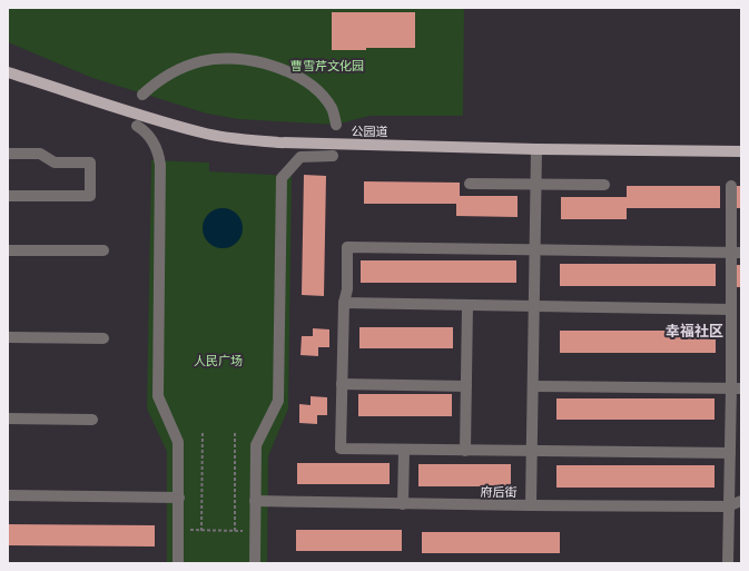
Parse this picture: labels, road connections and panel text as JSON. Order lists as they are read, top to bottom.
{
  "streets": {
    "main road": ["公园道"],
    "street": ["府后街"]
  },
  "districts": ["幸福社区"],
  "parks": ["曹雪芹文化园", "人民广场"]
}
